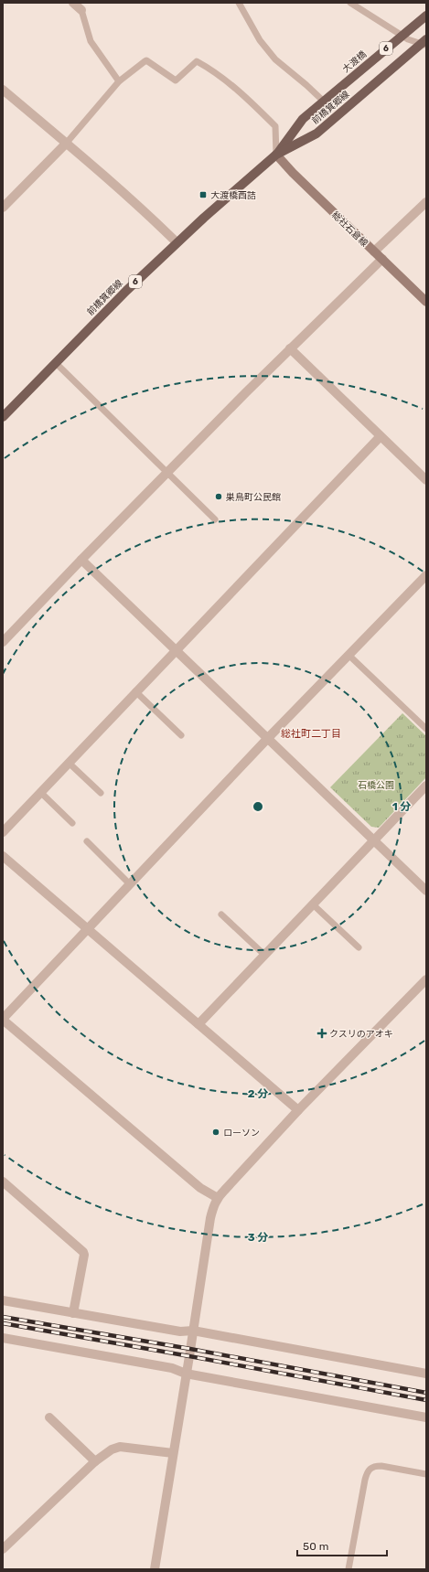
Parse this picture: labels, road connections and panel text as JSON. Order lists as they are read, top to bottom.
{
  "streets": {
    "main road": [
      "6",
      "大渡橋",
      "前橋箕郷線",
      "総社石倉線"
    ]
  },
  "crossings": [
    ["大渡橋", "前橋箕郷線"],
    ["前橋箕郷線", "総社石倉線"]
  ],
  "districts": ["総社町二丁目"],
  "parks": ["石橋公園"],
  "places": {
    "transit": ["大渡橋西詰"],
    "other": ["巣鳥町公民館", "ローソン"],
    "health": ["クスリのアオキ"]
  },
  "scale_bar": "50 m",
  "rings": ["1 分", "2 分", "3 分"]
}
